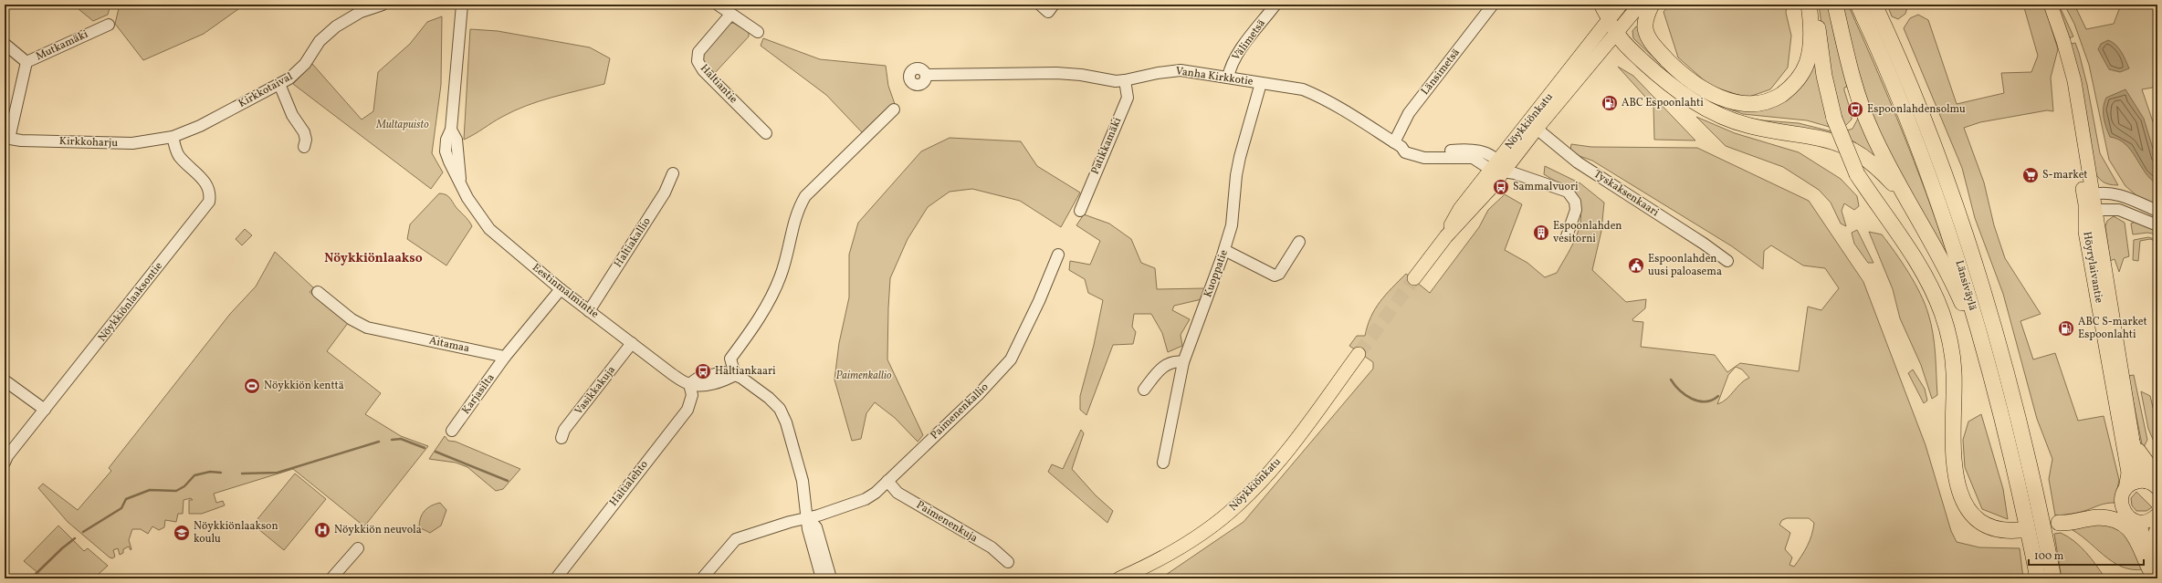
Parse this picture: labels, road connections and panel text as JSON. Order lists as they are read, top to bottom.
{
  "streets": {
    "highway": ["Länsiväylä"],
    "main road": ["Nöykkiönkatu", "Höyrylaivantie"],
    "street": [
      "Välimetsä",
      "Mutkamäki",
      "Länsimetsä",
      "Vanha Kirkkotie",
      "Haltiantie",
      "Kirkkotaival",
      "Kirkkoharju",
      "Patikkamäki",
      "Tyskaksenkaari",
      "Haltiakallio",
      "Kuoppatie",
      "Eestinmalmintie",
      "Nöykkiönlaaksontie",
      "Aitamaa",
      "Vasikkakuja",
      "Karjasilta",
      "Paimenenkallio",
      "Haltialehto",
      "Paimenenkuja"
    ]
  },
  "crossings": [
    ["Välimetsä", "Vanha Kirkkotie"],
    ["Mutkamäki", "Kirkkoharju"],
    ["Länsimetsä", "Vanha Kirkkotie"],
    ["Vanha Kirkkotie", "Nöykkiönkatu"],
    ["Vanha Kirkkotie", "Patikkamäki"],
    ["Vanha Kirkkotie", "Kuoppatie"],
    ["Kirkkotaival", "Kirkkoharju"],
    ["Kirkkotaival", "Nöykkiönlaaksontie"],
    ["Nöykkiönkatu", "Tyskaksenkaari"],
    ["Kirkkoharju", "Nöykkiönlaaksontie"],
    ["Haltiakallio", "Eestinmalmintie"],
    ["Eestinmalmintie", "Vasikkakuja"],
    ["Eestinmalmintie", "Haltialehto"],
    ["Aitamaa", "Karjasilta"],
    ["Paimenenkallio", "Paimenenkuja"]
  ],
  "districts": ["Nöykkiönlaakso"],
  "parks": ["Multapuisto", "Paimenkallio"],
  "places": {
    "fuel station": ["ABC Espoonlahti", "ABC S-market Espoonlahti"],
    "bus stop": ["Espoonlahdensolmu", "Sammalvuori", "Haltiankaari"],
    "supermarket": ["S-market"],
    "building": ["Espoonlahden vesitorni"],
    "public building": ["Espoonlahden uusi paloasema"],
    "sports": ["Nöykkiön kenttä"],
    "hospital": ["Nöykkiön neuvola"],
    "school or university": ["Nöykkiönlaakson koulu"]
  },
  "scale_bar": "100 m"
}
